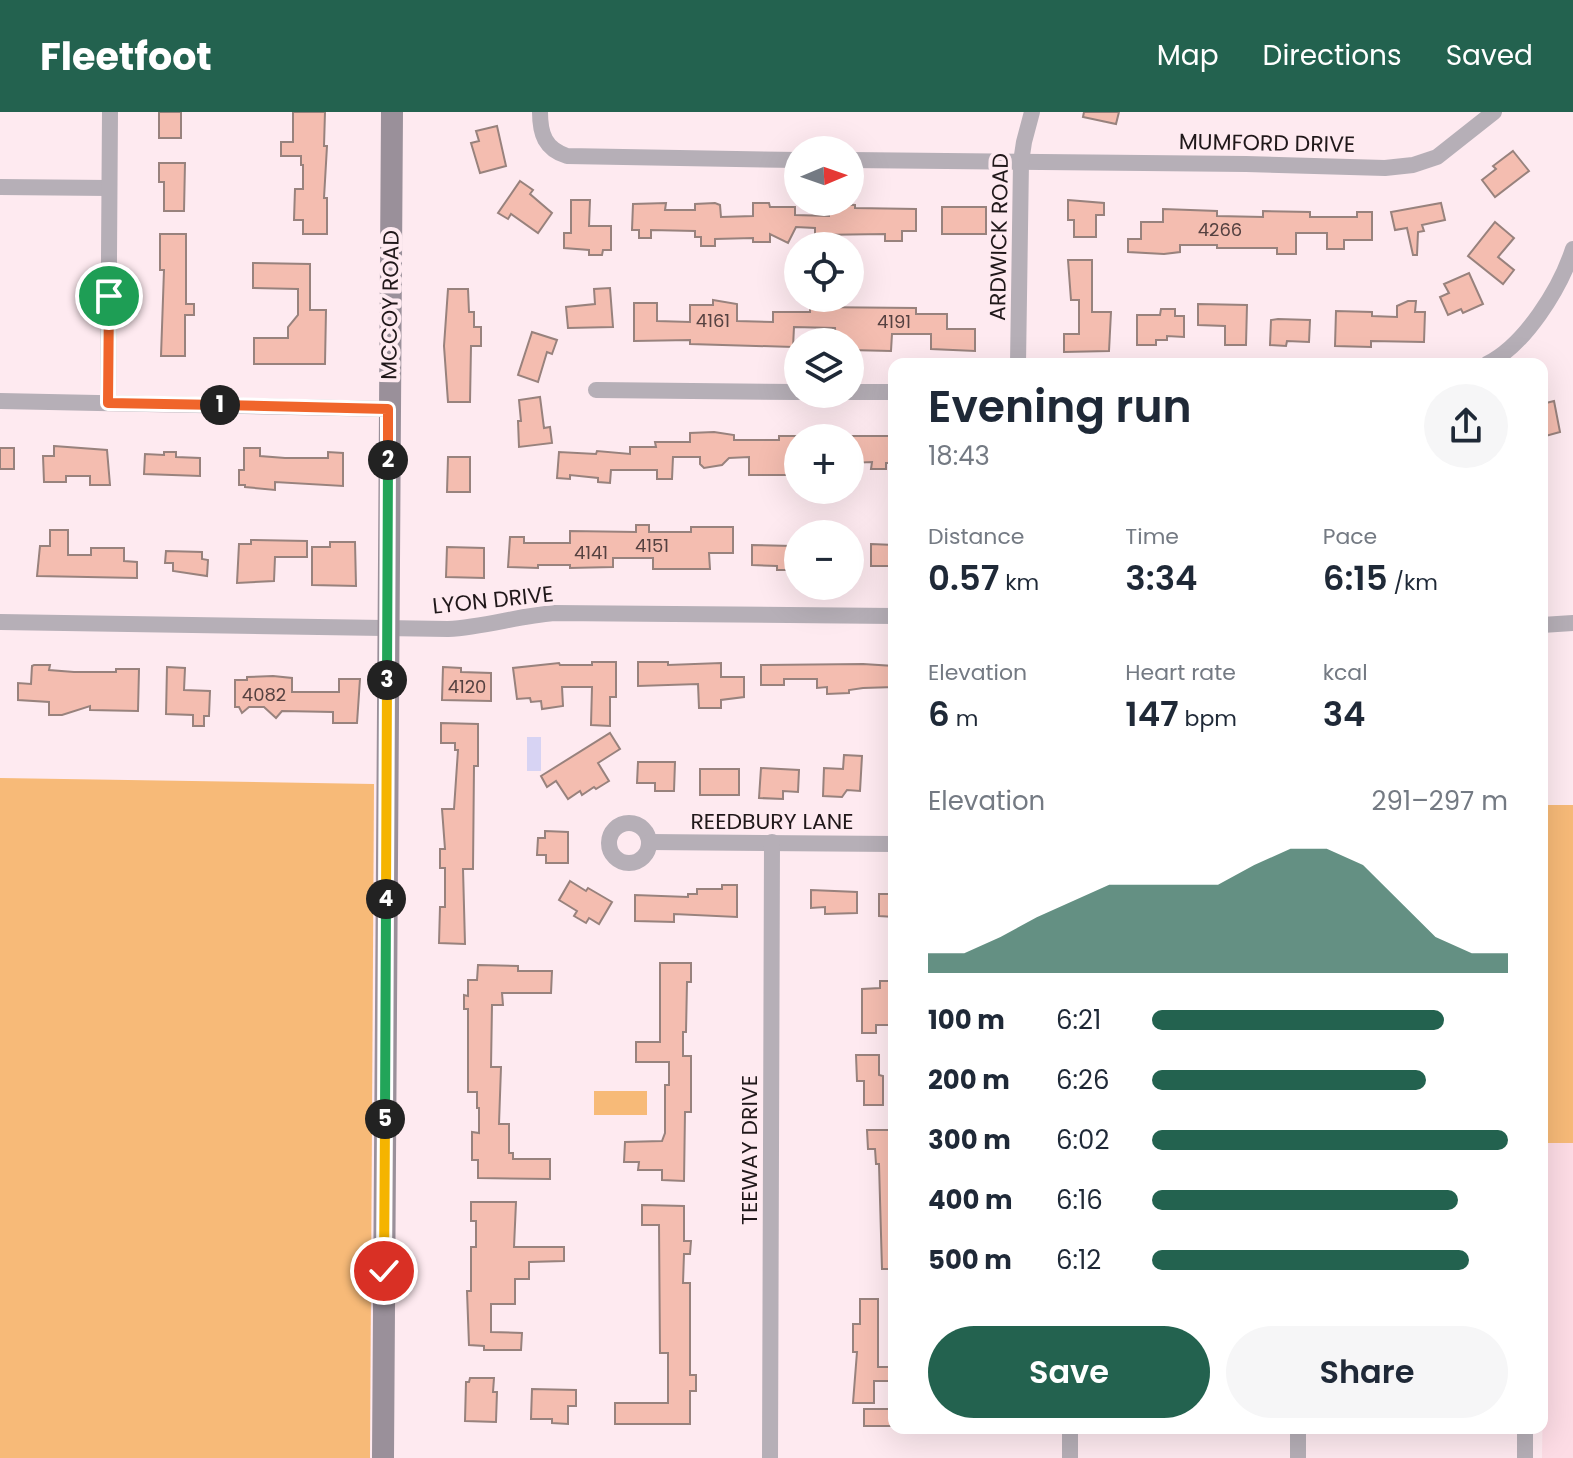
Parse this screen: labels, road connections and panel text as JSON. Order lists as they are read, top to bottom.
{
  "streets": {
    "main road": ["MCCOY ROAD"],
    "street": [
      "MUMFORD DRIVE",
      "ARDWICK ROAD",
      "LYON DRIVE",
      "REEDBURY LANE",
      "TEEWAY DRIVE"
    ]
  },
  "crossings": [
    ["MUMFORD DRIVE", "ARDWICK ROAD"],
    ["MCCOY ROAD", "LYON DRIVE"],
    ["REEDBURY LANE", "TEEWAY DRIVE"]
  ],
  "house_numbers": [
    "4266",
    "4161",
    "4191",
    "4151",
    "4141",
    "4120",
    "4082"
  ],
  "north": "right",
  "page": {
    "header": "Fleetfoot",
    "nav": ["Map", "Directions", "Saved"],
    "map_buttons": ["+", "−"],
    "heading": ["Evening run", "18:43"],
    "pins": [
      "1",
      "2",
      "3",
      "4",
      "5"
    ],
    "stats": [
      ["Distance", "0.57 km"],
      ["Time", "3:34"],
      ["Pace", "6:15 /km"],
      ["Elevation", "6 m"],
      ["Heart rate", "147 bpm"],
      ["kcal", "34"]
    ],
    "chart": ["Elevation", "291–297 m"],
    "list": [
      {
        "name": "100 m",
        "note": "6:21"
      },
      {
        "name": "200 m",
        "note": "6:26"
      },
      {
        "name": "300 m",
        "note": "6:02"
      },
      {
        "name": "400 m",
        "note": "6:16"
      },
      {
        "name": "500 m",
        "note": "6:12"
      }
    ],
    "buttons": ["Save", "Share"]
  }
}
